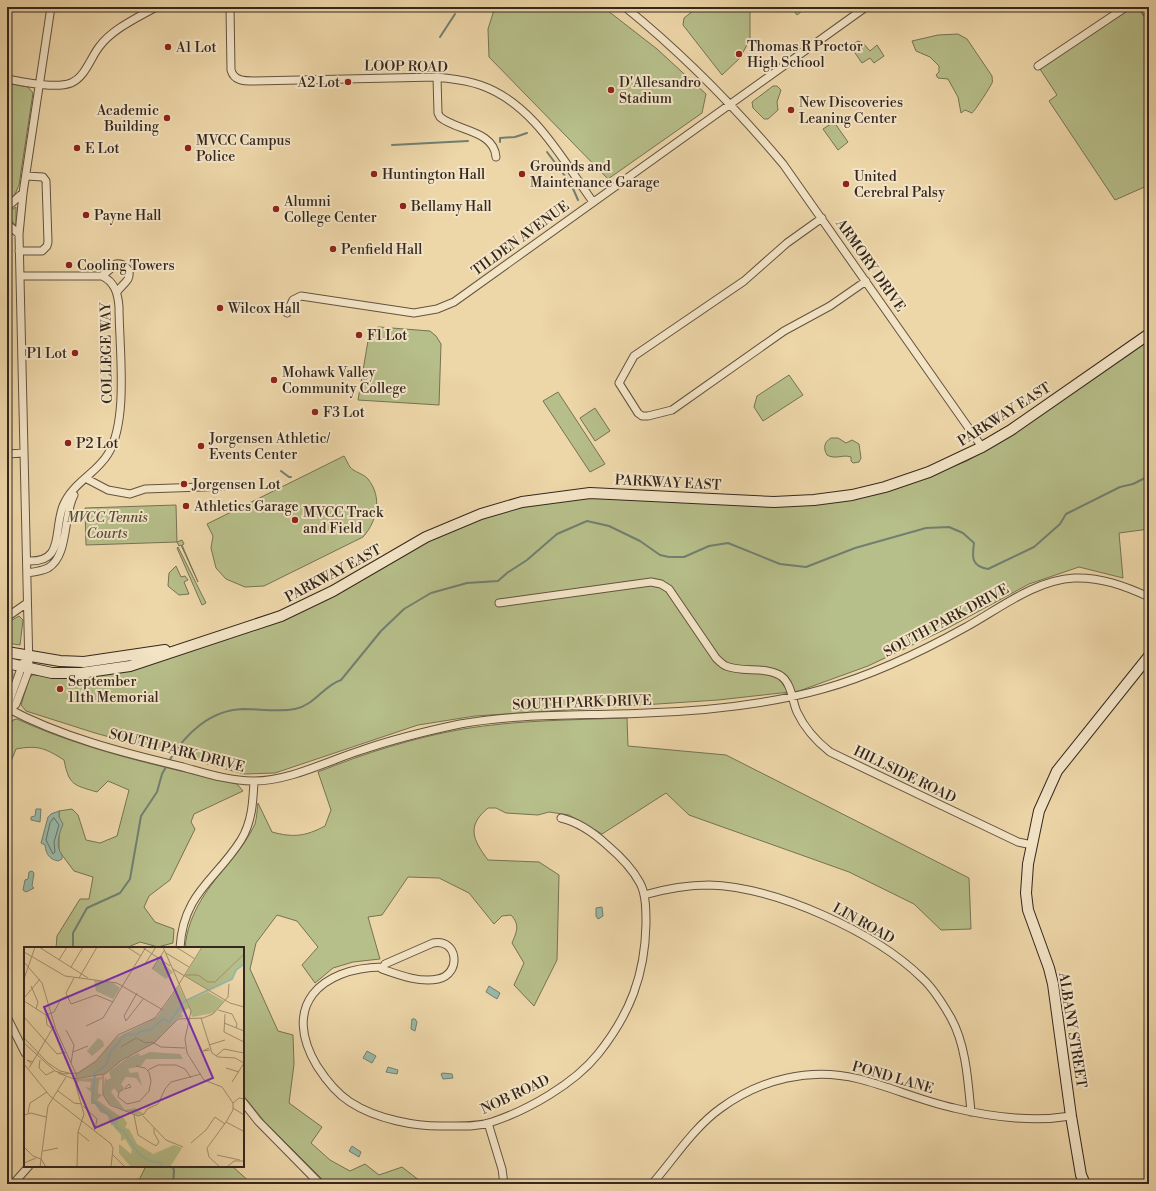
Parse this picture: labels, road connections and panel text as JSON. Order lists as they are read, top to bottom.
{
  "streets": {
    "street": [
      "LOOP ROAD",
      "TILDEN AVENUE",
      "ARMORY DRIVE",
      "COLLEGE WAY",
      "PARKWAY EAST",
      "SOUTH PARK DRIVE",
      "HILLSIDE ROAD",
      "LIN ROAD",
      "ALBANY STREET",
      "POND LANE",
      "NOB ROAD"
    ]
  },
  "crossings": [
    ["LOOP ROAD", "TILDEN AVENUE"],
    ["TILDEN AVENUE", "ARMORY DRIVE"],
    ["ARMORY DRIVE", "PARKWAY EAST"],
    ["SOUTH PARK DRIVE", "HILLSIDE ROAD"],
    ["HILLSIDE ROAD", "ALBANY STREET"],
    ["LIN ROAD", "POND LANE"],
    ["LIN ROAD", "NOB ROAD"],
    ["ALBANY STREET", "POND LANE"]
  ],
  "parks": ["MVCC Tennis Courts"],
  "places": [
    "A1 Lot",
    "Thomas R Proctor High School",
    "A2 Lot",
    "D'Allesandro Stadium",
    "New Discoveries Leaning Center",
    "Academic Building",
    "E Lot",
    "MVCC Campus Police",
    "Huntington Hall",
    "Grounds and Maintenance Garage",
    "United Cerebral Palsy",
    "Bellamy Hall",
    "Alumni College Center",
    "Payne Hall",
    "Penfield Hall",
    "Cooling Towers",
    "Wilcox Hall",
    "F1 Lot",
    "P1 Lot",
    "Mohawk Valley Community College",
    "F3 Lot",
    "P2 Lot",
    "Jorgensen Athletic/ Events Center",
    "Jorgensen Lot",
    "Athletics Garage",
    "MVCC Track and Field",
    "September 11th Memorial"
  ]
}
